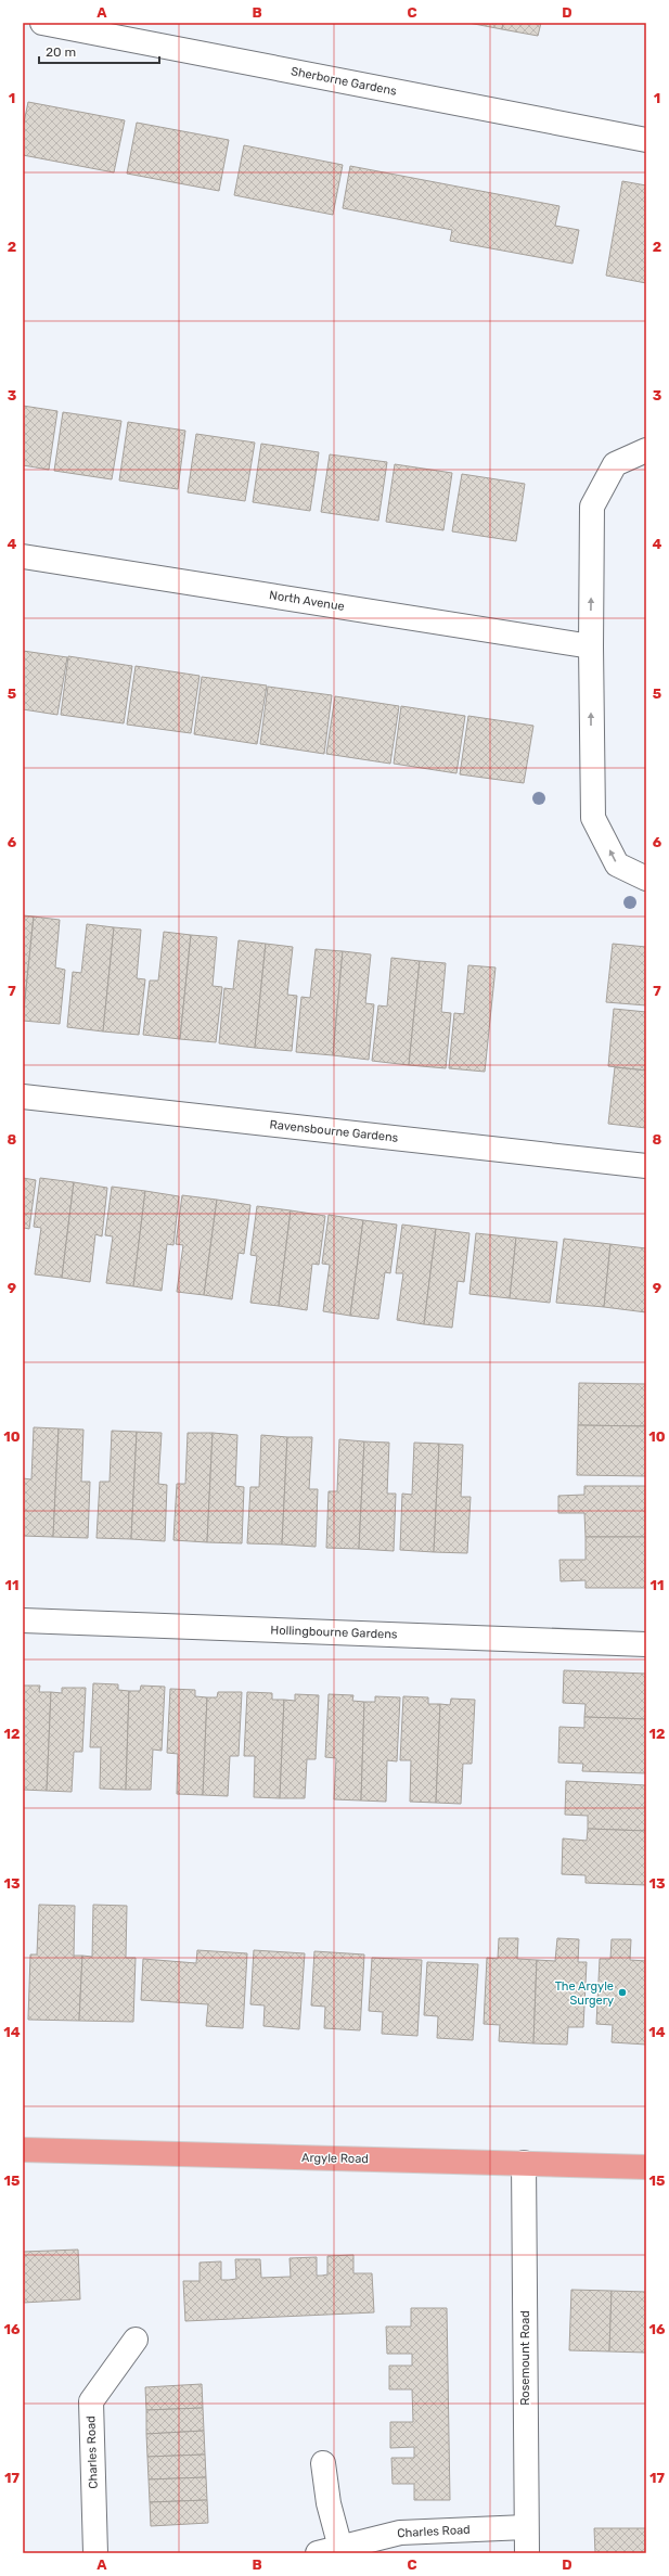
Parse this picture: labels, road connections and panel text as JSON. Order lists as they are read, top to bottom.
{
  "streets": {
    "main road": ["Argyle Road"],
    "street": [
      "Sherborne Gardens",
      "North Avenue",
      "Ravensbourne Gardens",
      "Hollingbourne Gardens",
      "Rosemount Road",
      "Charles Road"
    ]
  },
  "crossings": [
    ["Argyle Road", "Rosemount Road"],
    ["Rosemount Road", "Charles Road"]
  ],
  "places": ["The Argyle Surgery"],
  "scale_bar": "20 m",
  "grid": {
    "columns": [
      "A",
      "B",
      "C",
      "D"
    ],
    "rows": [
      "1",
      "2",
      "3",
      "4",
      "5",
      "6",
      "7",
      "8",
      "9",
      "10",
      "11",
      "12",
      "13",
      "14",
      "15",
      "16",
      "17"
    ]
  }
}
